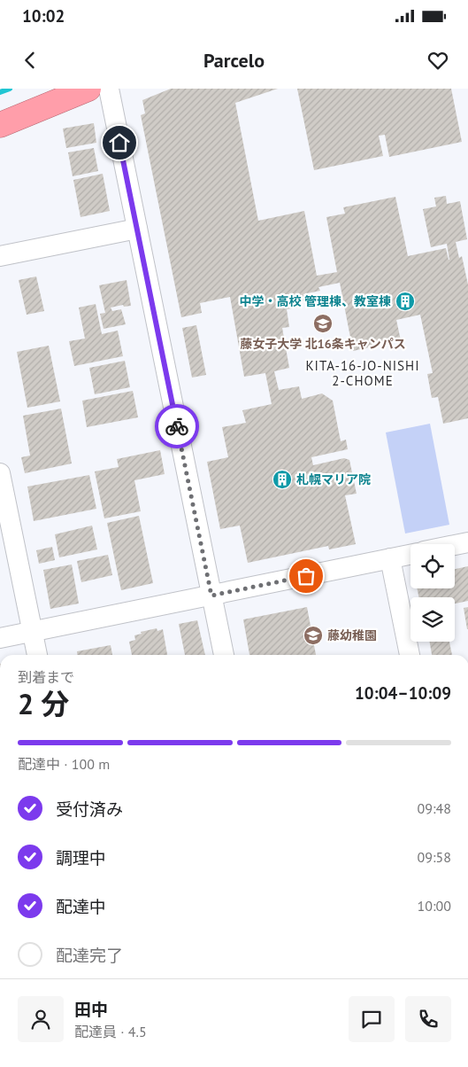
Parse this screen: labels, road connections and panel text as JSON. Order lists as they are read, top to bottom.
{
  "districts": ["KITA-16-JO-NISHI 2-CHOME"],
  "places": {
    "building": ["中学・高校 管理棟、教室棟", "札幌マリア院"],
    "school or university": ["藤女子大学 北16条キャンパス", "藤幼稚園"]
  },
  "page": {
    "status": "10:02",
    "header": "Parcelo",
    "heading": ["2 分", "到着まで", "10:04–10:09"],
    "panel": ["田中", "配達員 · 4.5"],
    "bar": "配達中 · 100 m",
    "list": [
      ["受付済み", "09:48"],
      ["調理中", "09:58"],
      ["配達中", "10:00"],
      "配達完了"
    ]
  }
}
